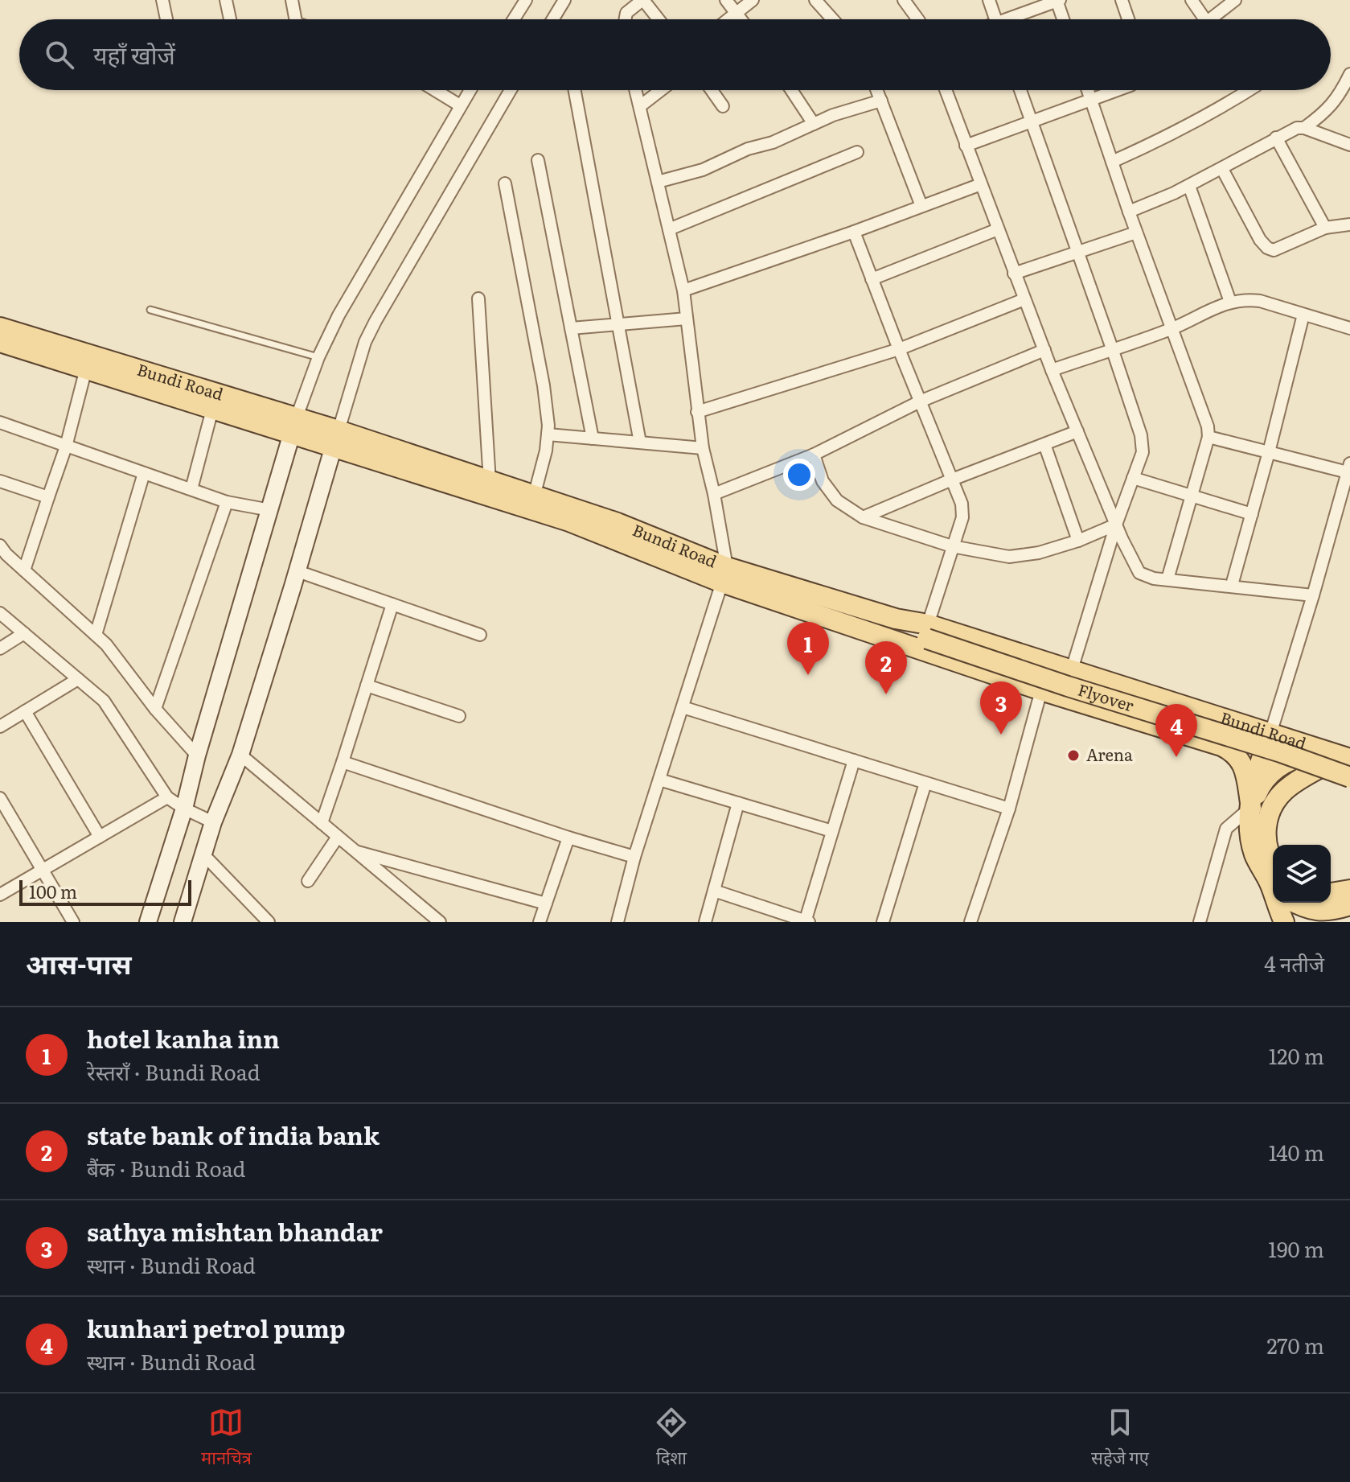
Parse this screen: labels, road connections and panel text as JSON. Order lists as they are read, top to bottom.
{
  "streets": {
    "main road": ["Bundi Road", "Flyover"]
  },
  "crossings": [
    ["Bundi Road", "Flyover"]
  ],
  "places": ["Arena"],
  "scale_bar": "100 m",
  "page": {
    "search": "यहाँ खोजें",
    "pins": [
      "1",
      "2",
      "3",
      "4"
    ],
    "scale": "100 m",
    "heading": ["आस-पास", "4 नतीजे"],
    "list": [
      {
        "mark": "1",
        "name": "hotel kanha inn",
        "note": "रेस्तराँ · Bundi Road",
        "value": "120 m"
      },
      {
        "mark": "2",
        "name": "state bank of india bank",
        "note": "बैंक · Bundi Road",
        "value": "140 m"
      },
      {
        "mark": "3",
        "name": "sathya mishtan bhandar",
        "note": "स्थान · Bundi Road",
        "value": "190 m"
      },
      {
        "mark": "4",
        "name": "kunhari petrol pump",
        "note": "स्थान · Bundi Road",
        "value": "270 m"
      }
    ],
    "nav": ["मानचित्र", "दिशा", "सहेजे गए"]
  }
}
